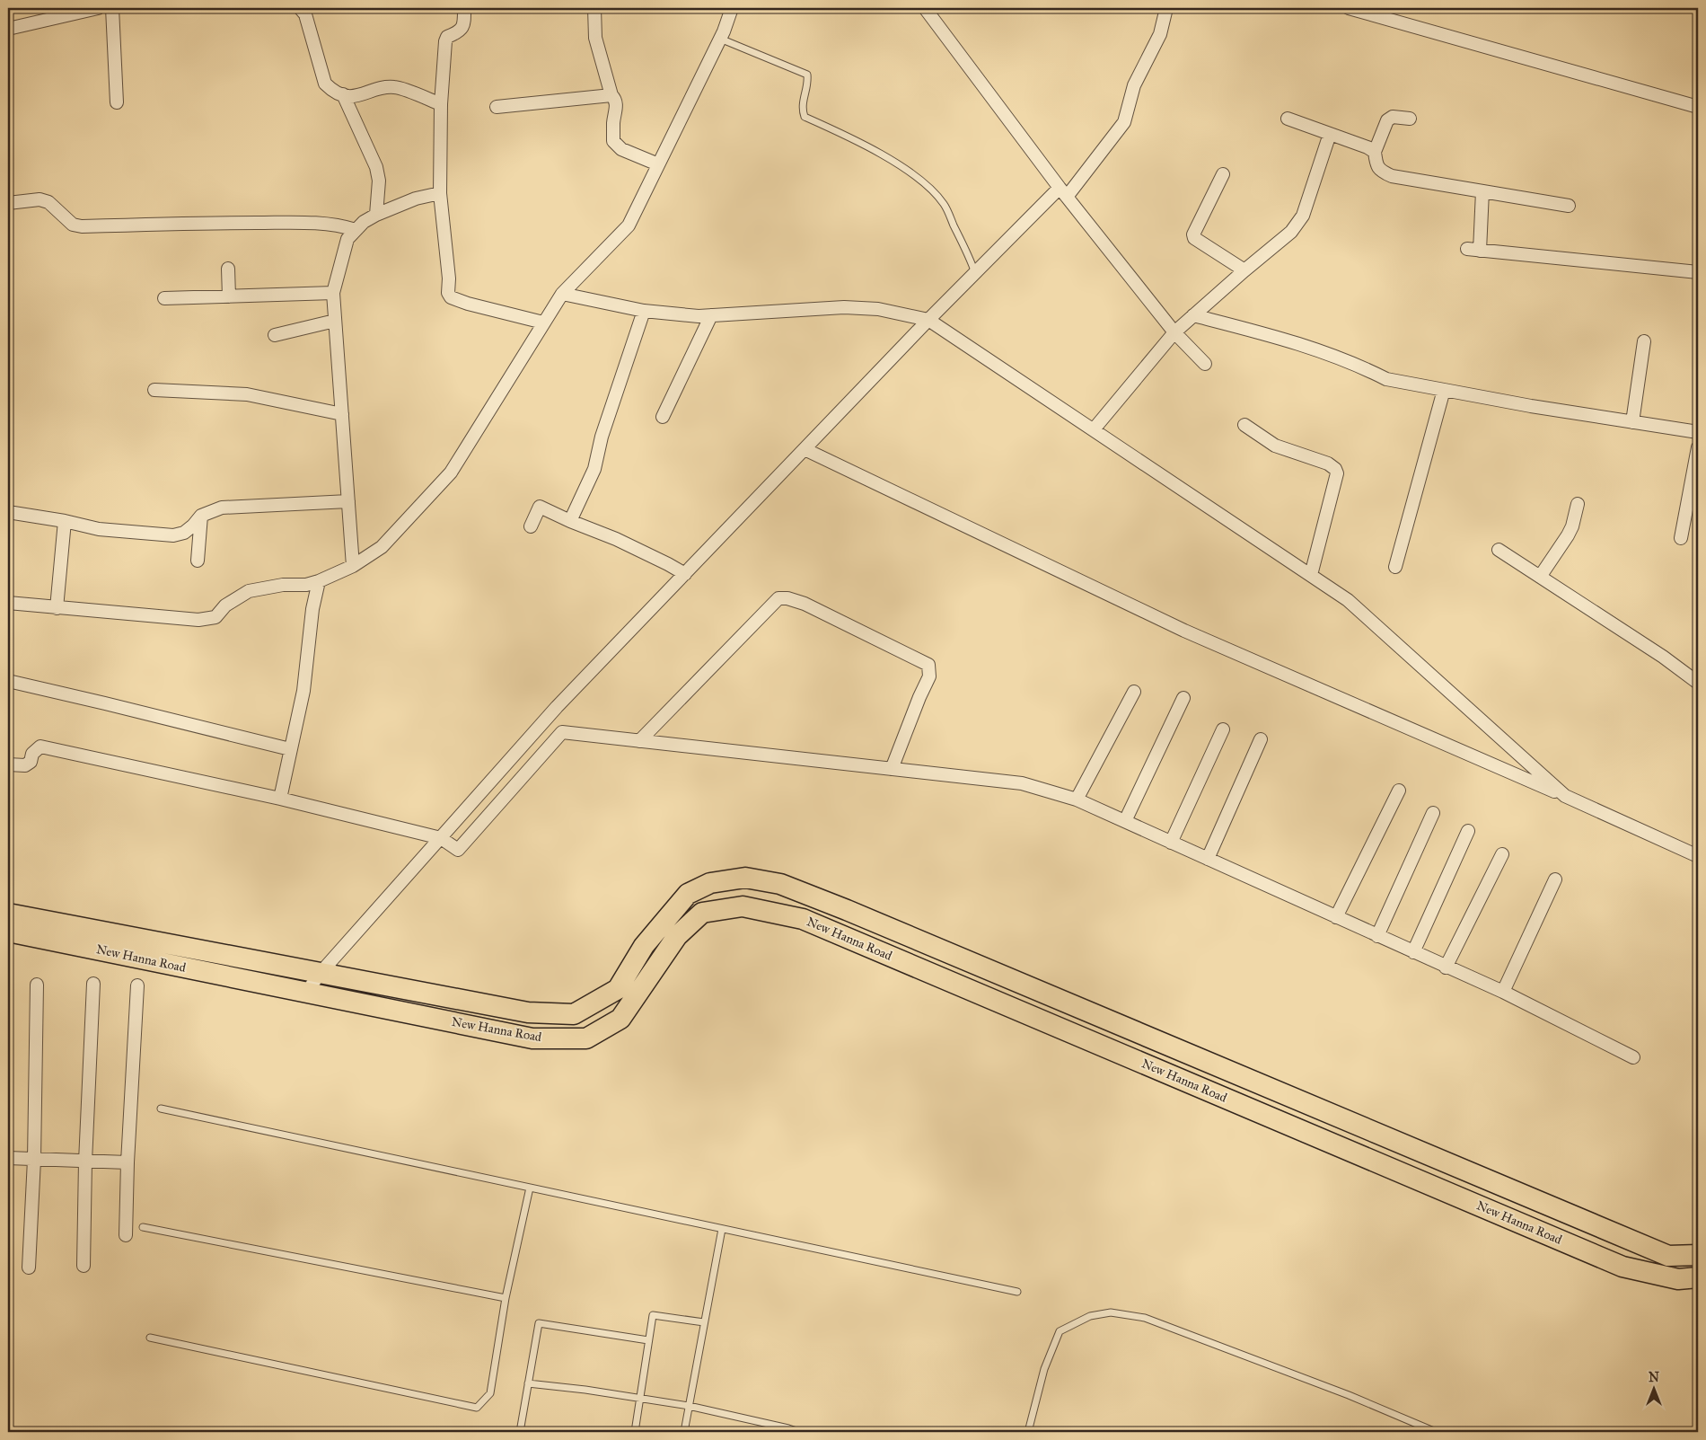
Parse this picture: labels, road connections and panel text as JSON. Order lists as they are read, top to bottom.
{
  "streets": {
    "main road": ["New Hanna Road"]
  },
  "north": "top"
}
